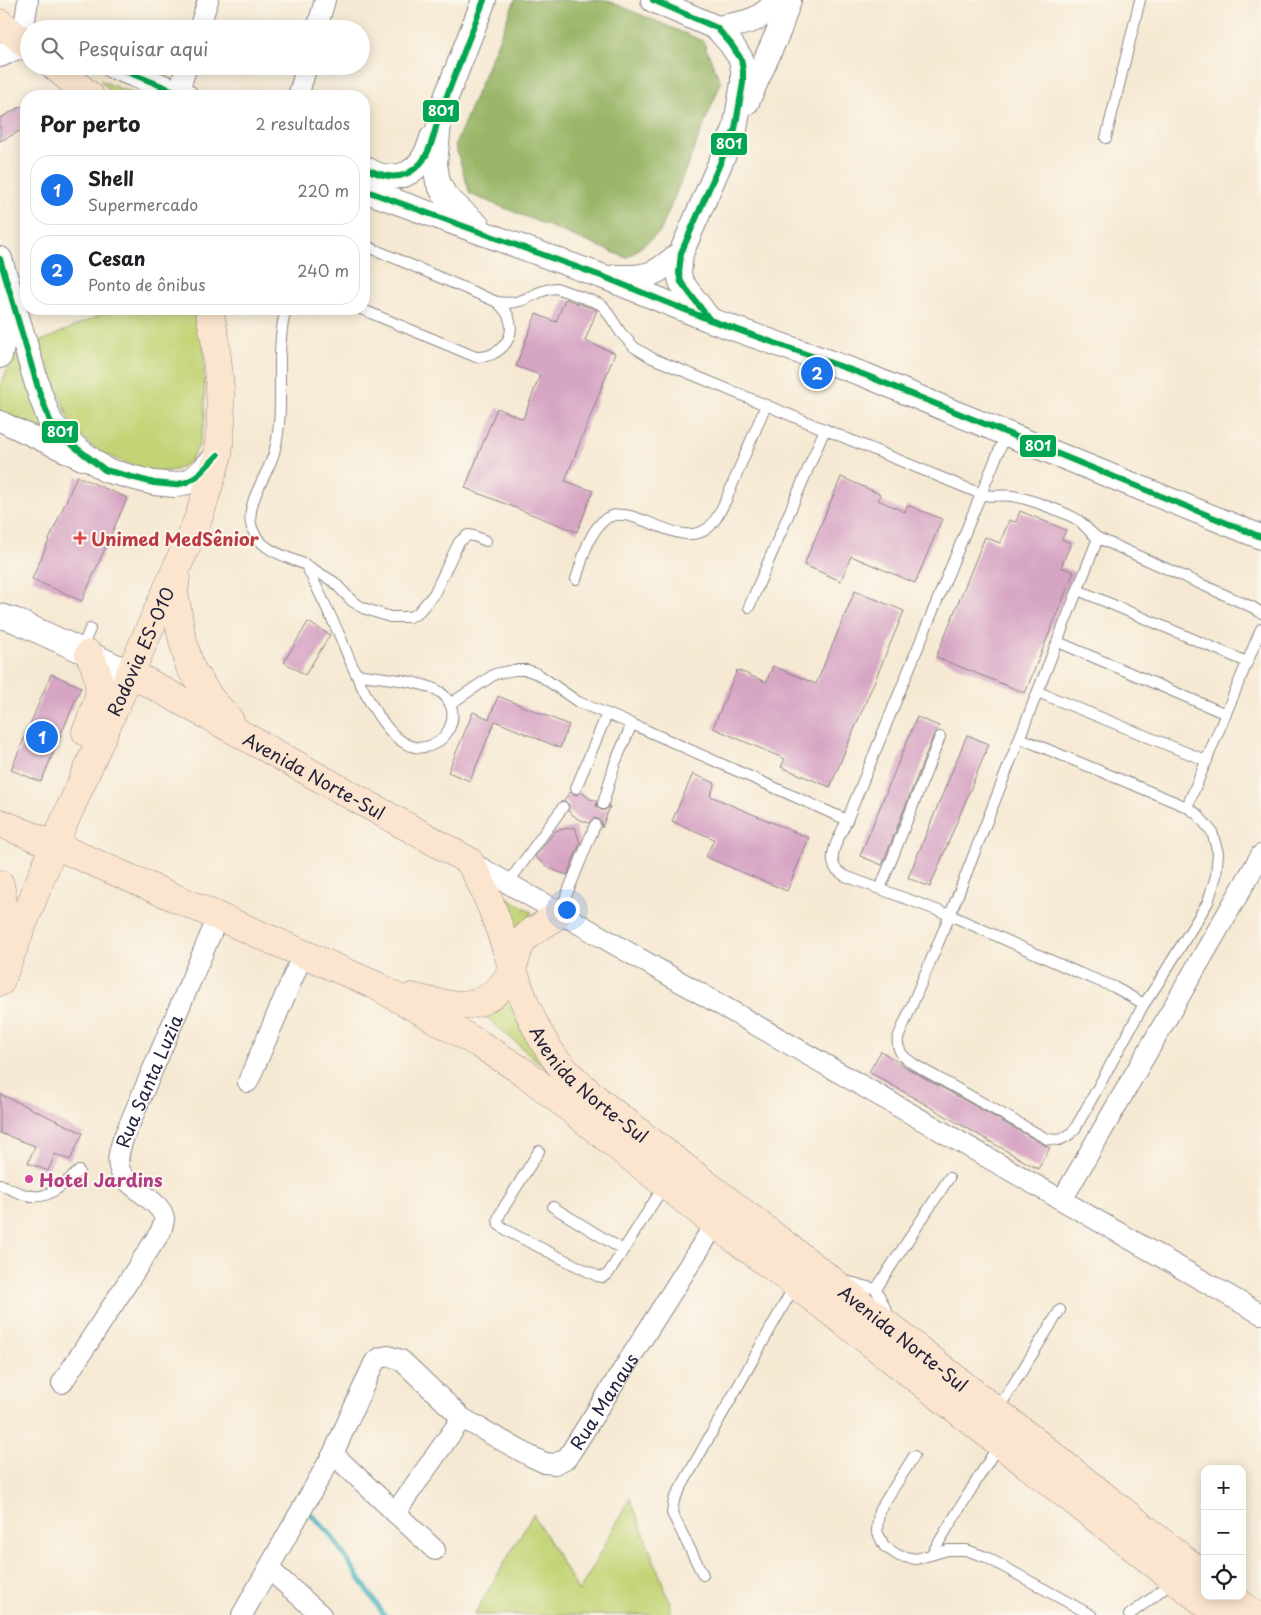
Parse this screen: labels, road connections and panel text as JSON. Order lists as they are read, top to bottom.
{
  "streets": {
    "main road": ["Rodovia ES-010", "Avenida Norte-Sul"],
    "street": ["Rua Santa Luzia", "Rua Manaus"]
  },
  "crossings": [
    ["Rodovia ES-010", "Avenida Norte-Sul"],
    ["Avenida Norte-Sul", "Rua Santa Luzia"],
    ["Avenida Norte-Sul", "Rua Manaus"]
  ],
  "places": {
    "health": ["Unimed MedSênior"],
    "other": ["Hotel Jardins"]
  },
  "lines": ["transit line 801"],
  "page": {
    "search": "Pesquisar aqui",
    "heading": ["Por perto", "2 resultados"],
    "list": [
      {
        "mark": "1",
        "name": "Shell",
        "note": "Supermercado",
        "value": "220 m"
      },
      {
        "mark": "2",
        "name": "Cesan",
        "note": "Ponto de ônibus",
        "value": "240 m"
      }
    ],
    "pins": ["2", "1"],
    "map_buttons": ["+", "−"]
  }
}
